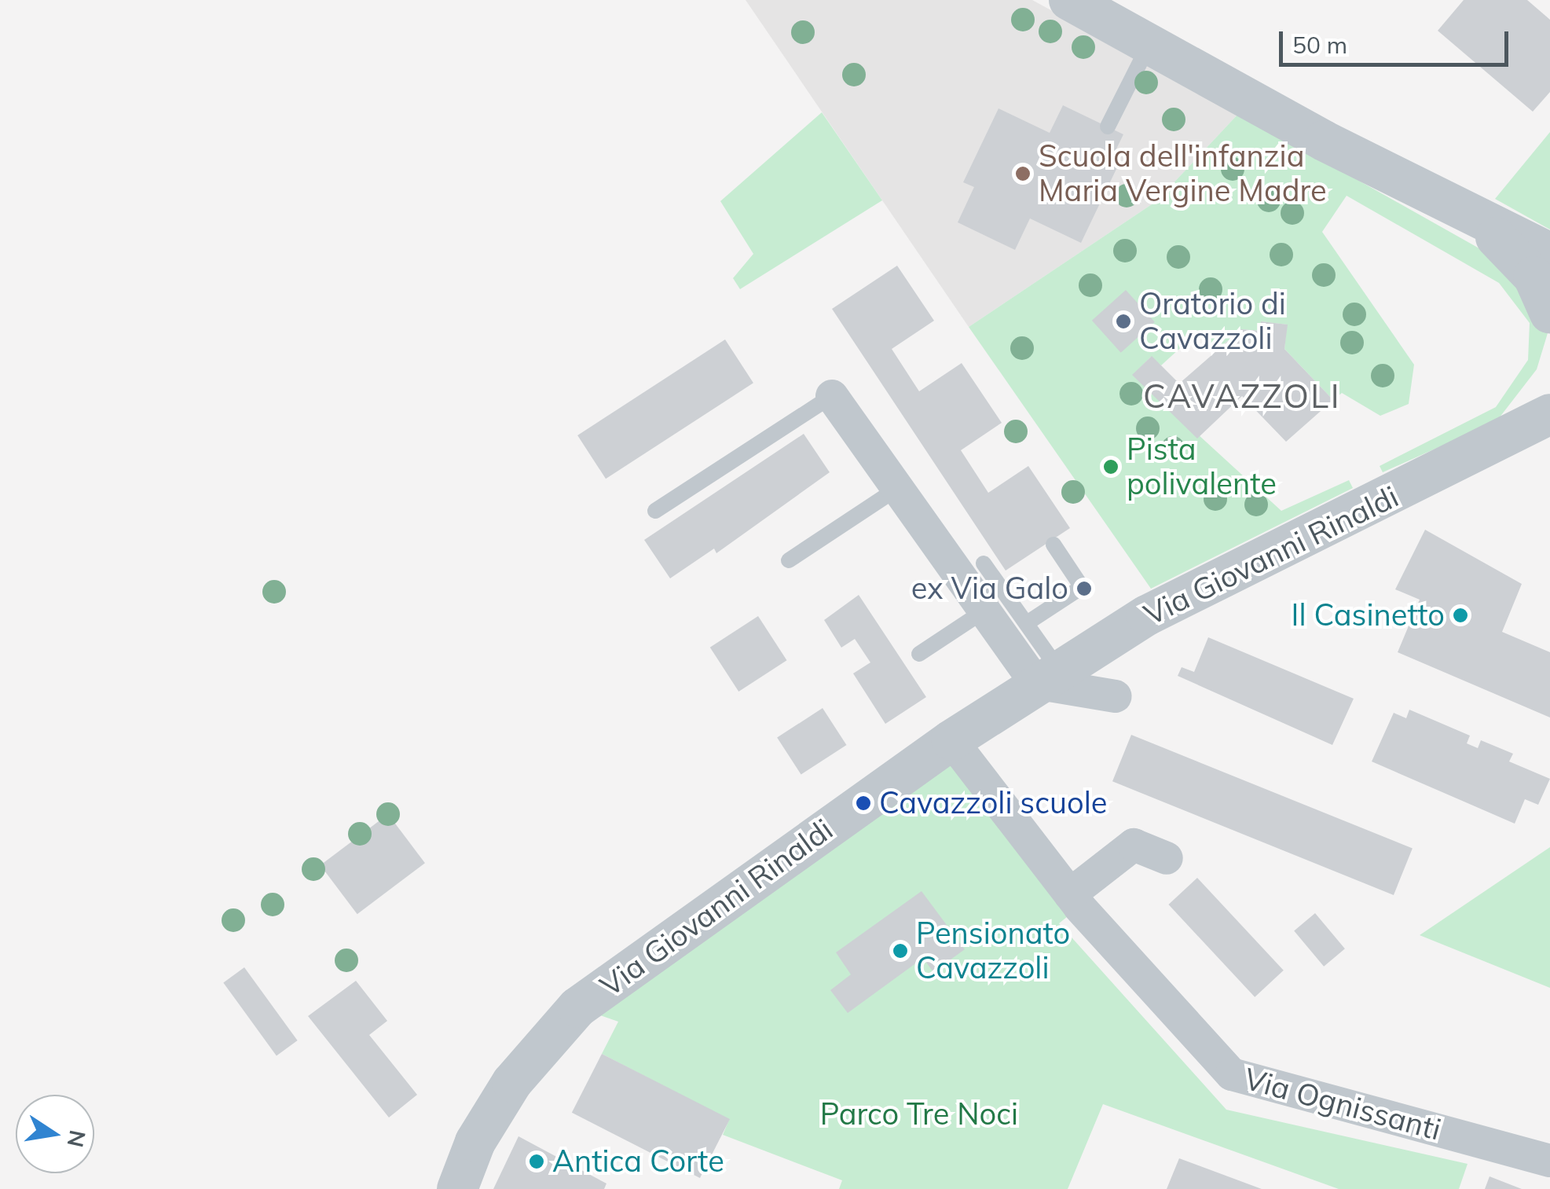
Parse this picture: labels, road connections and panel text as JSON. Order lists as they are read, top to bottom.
{
  "streets": {
    "street": ["Via Giovanni Rinaldi", "Via Ognissanti"]
  },
  "crossings": [
    ["Via Giovanni Rinaldi", "Via Ognissanti"]
  ],
  "districts": ["CAVAZZOLI"],
  "parks": ["Parco Tre Noci"],
  "places": [
    "Scuola dell'infanzia Maria Vergine Madre",
    "Oratorio di Cavazzoli",
    "Pista polivalente",
    "ex Via Galo",
    "Il Casinetto",
    "Cavazzoli scuole",
    "Pensionato Cavazzoli",
    "Antica Corte"
  ],
  "scale_bar": "50 m",
  "north": "right"
}
